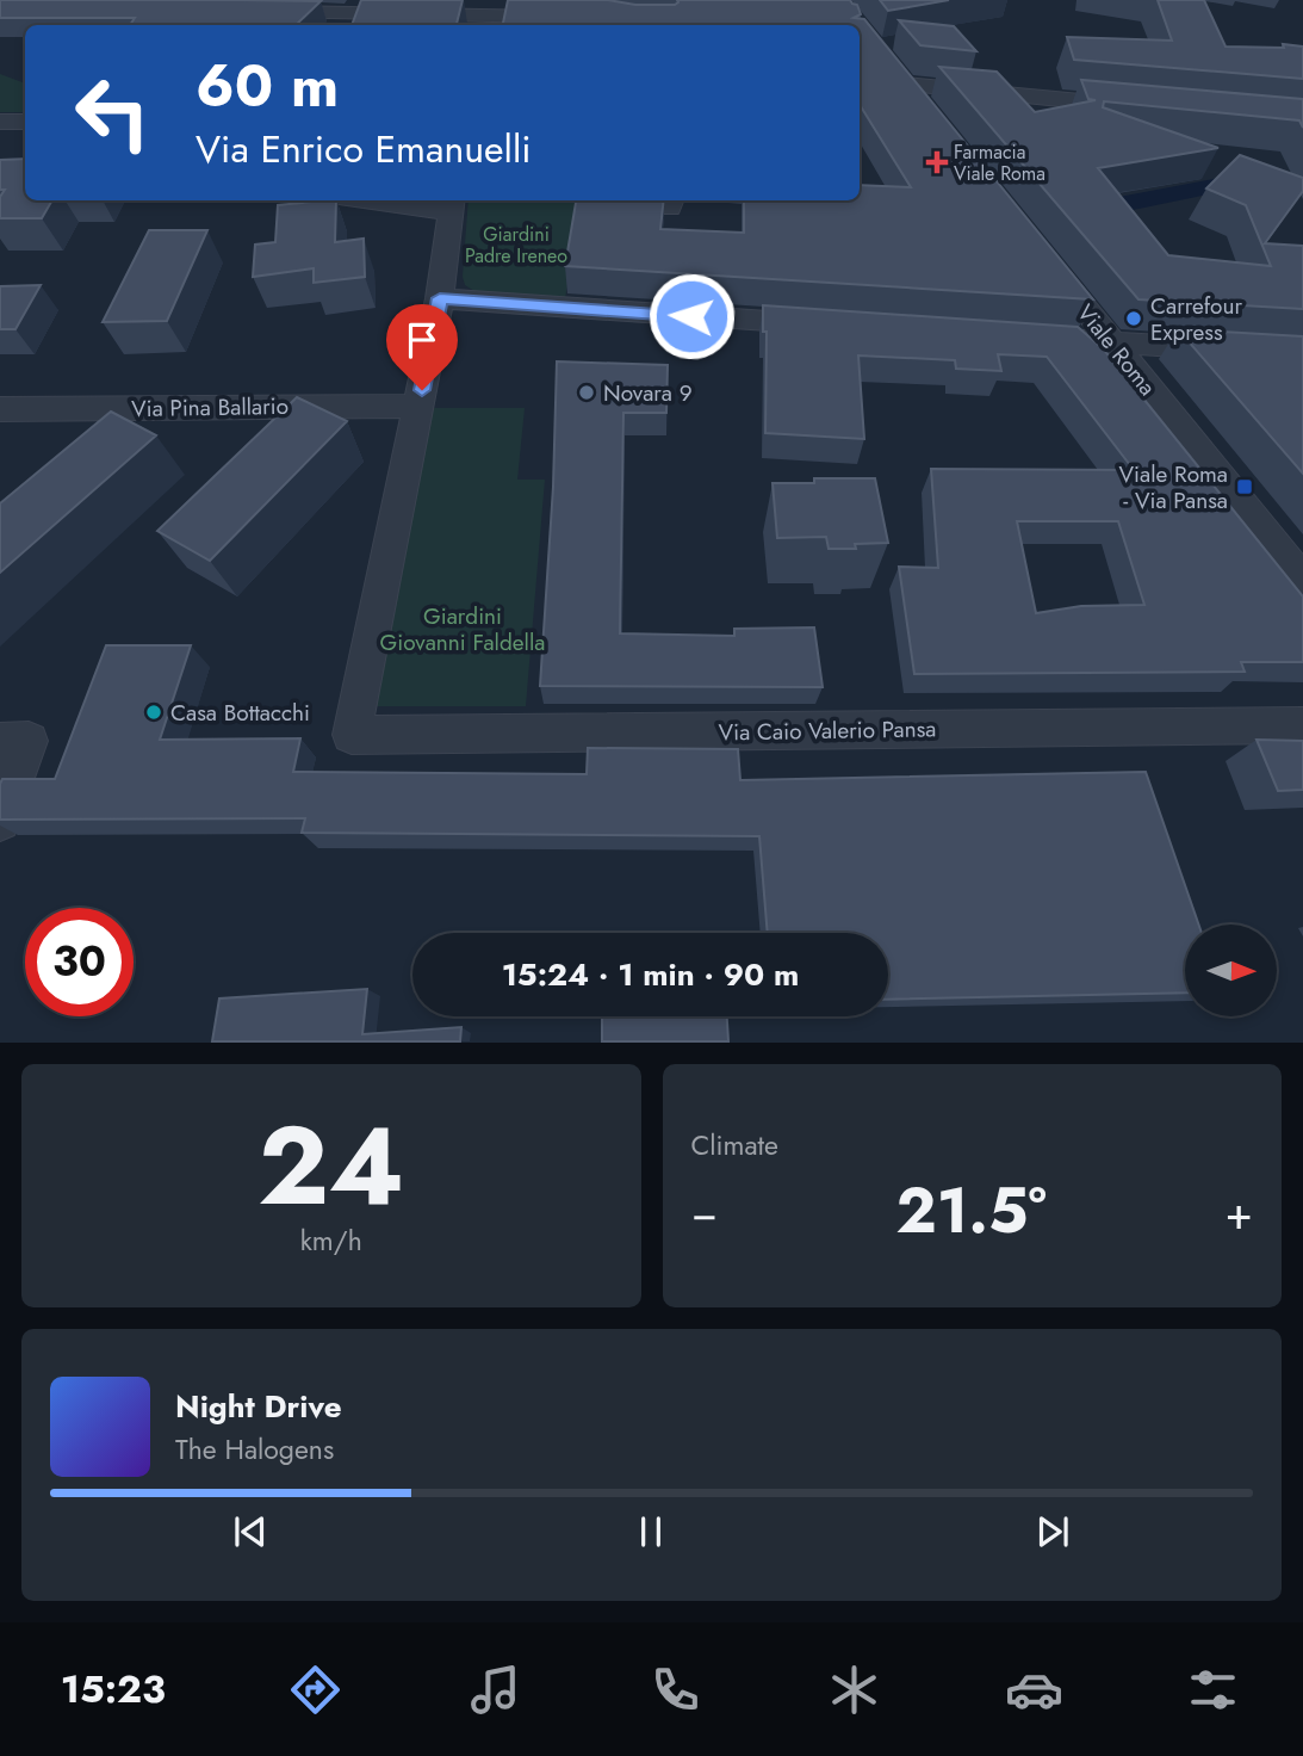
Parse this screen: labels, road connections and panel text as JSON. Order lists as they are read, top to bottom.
{
  "streets": {
    "street": ["Viale Roma", "Via Pina Ballario", "Via Caio Valerio Pansa"]
  },
  "crossings": [
    ["Via Pina Ballario", "Via Caio Valerio Pansa"]
  ],
  "parks": ["Giardini Padre Ireneo", "Giardini Giovanni Faldella"],
  "places": {
    "health": ["Farmacia Viale Roma"],
    "other": ["Carrefour Express", "Novara 9", "Casa Bottacchi"],
    "transit": ["Viale Roma - Via Pansa"]
  },
  "north": "right",
  "page": {
    "turn": ["60 m", "Via Enrico Emanuelli"],
    "limit": "30",
    "trip": "15:24 · 1 min · 90 m",
    "tile": [
      ["24", "km/h"],
      "Climate"
    ],
    "heat": ["−", "21.5°", "+"],
    "song": ["Night Drive", "The Halogens"],
    "tabs": "15:23"
  }
}
